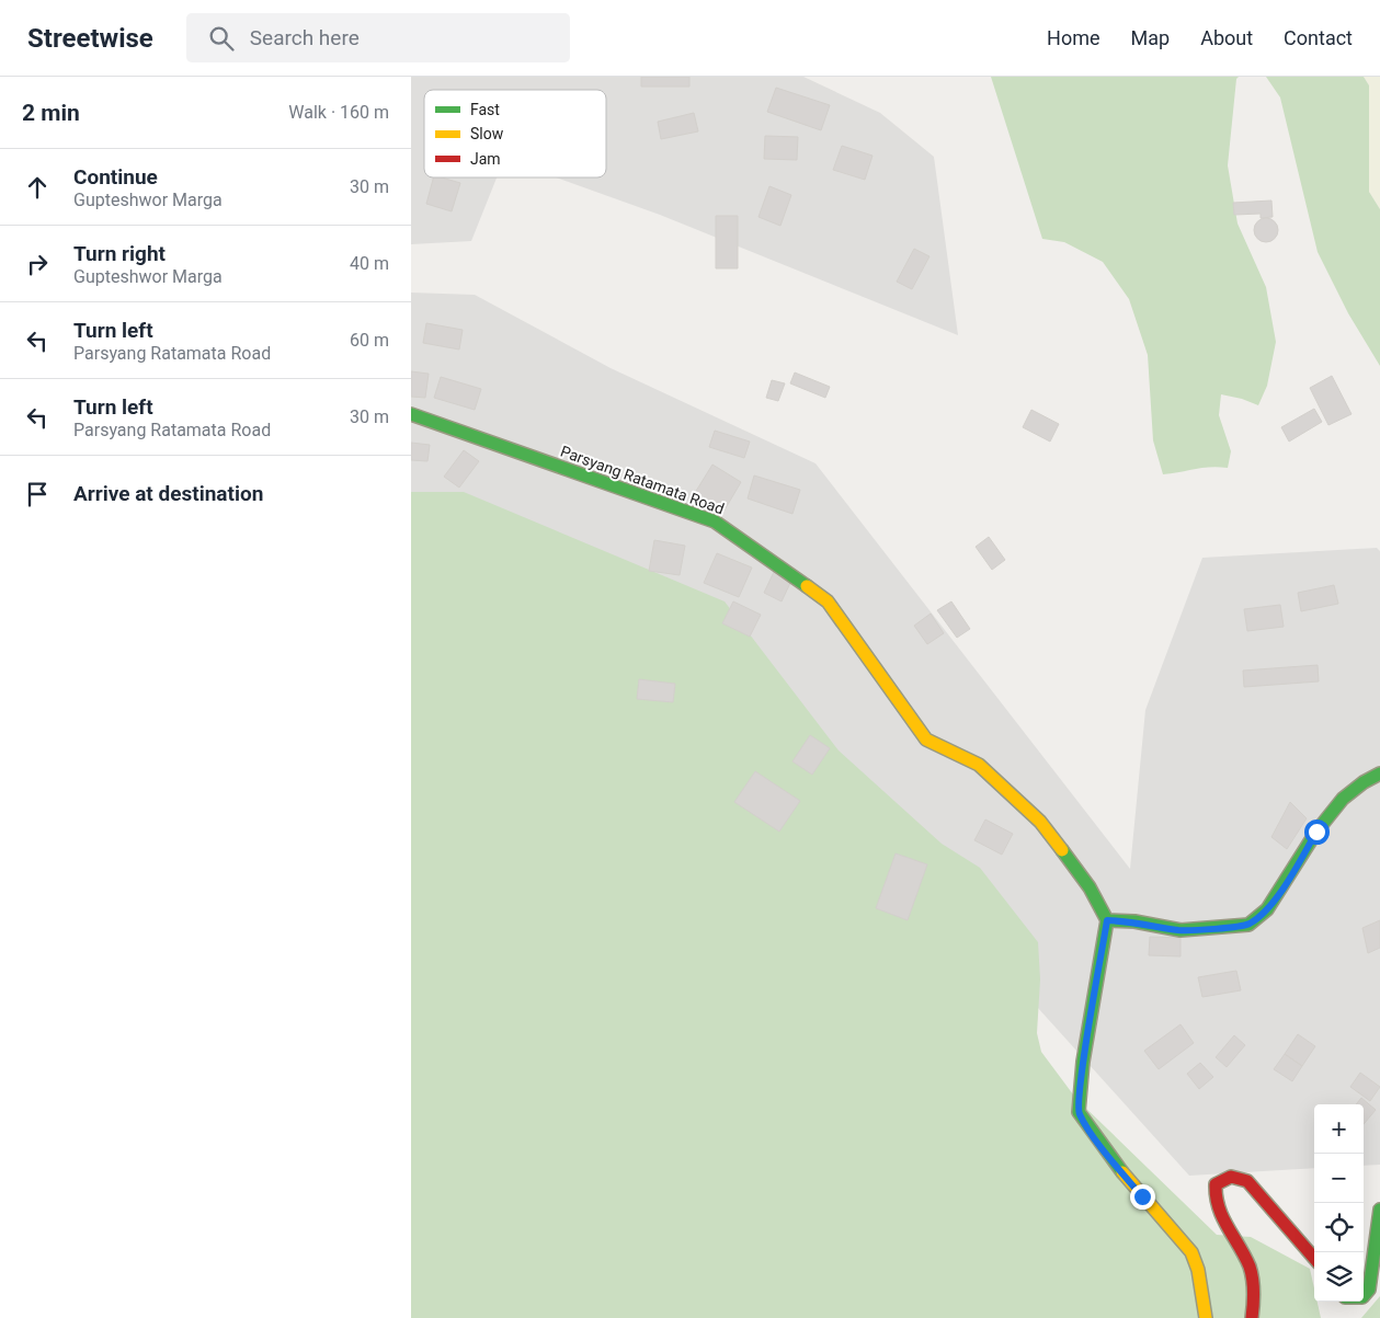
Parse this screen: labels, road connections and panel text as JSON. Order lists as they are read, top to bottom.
{
  "streets": {
    "street": ["Parsyang Ratamata Road"]
  },
  "legend": ["Fast", "Slow", "Jam"],
  "page": {
    "header": "Streetwise",
    "search": "Search here",
    "nav": [
      "Home",
      "Map",
      "About",
      "Contact"
    ],
    "heading": ["2 min", "Walk · 160 m"],
    "list": [
      ["Continue", "Gupteshwor Marga", "30 m"],
      ["Turn right", "Gupteshwor Marga", "40 m"],
      ["Turn left", "Parsyang Ratamata Road", "60 m"],
      ["Turn left", "Parsyang Ratamata Road", "30 m"],
      "Arrive at destination"
    ],
    "map_buttons": ["+", "−"]
  }
}
